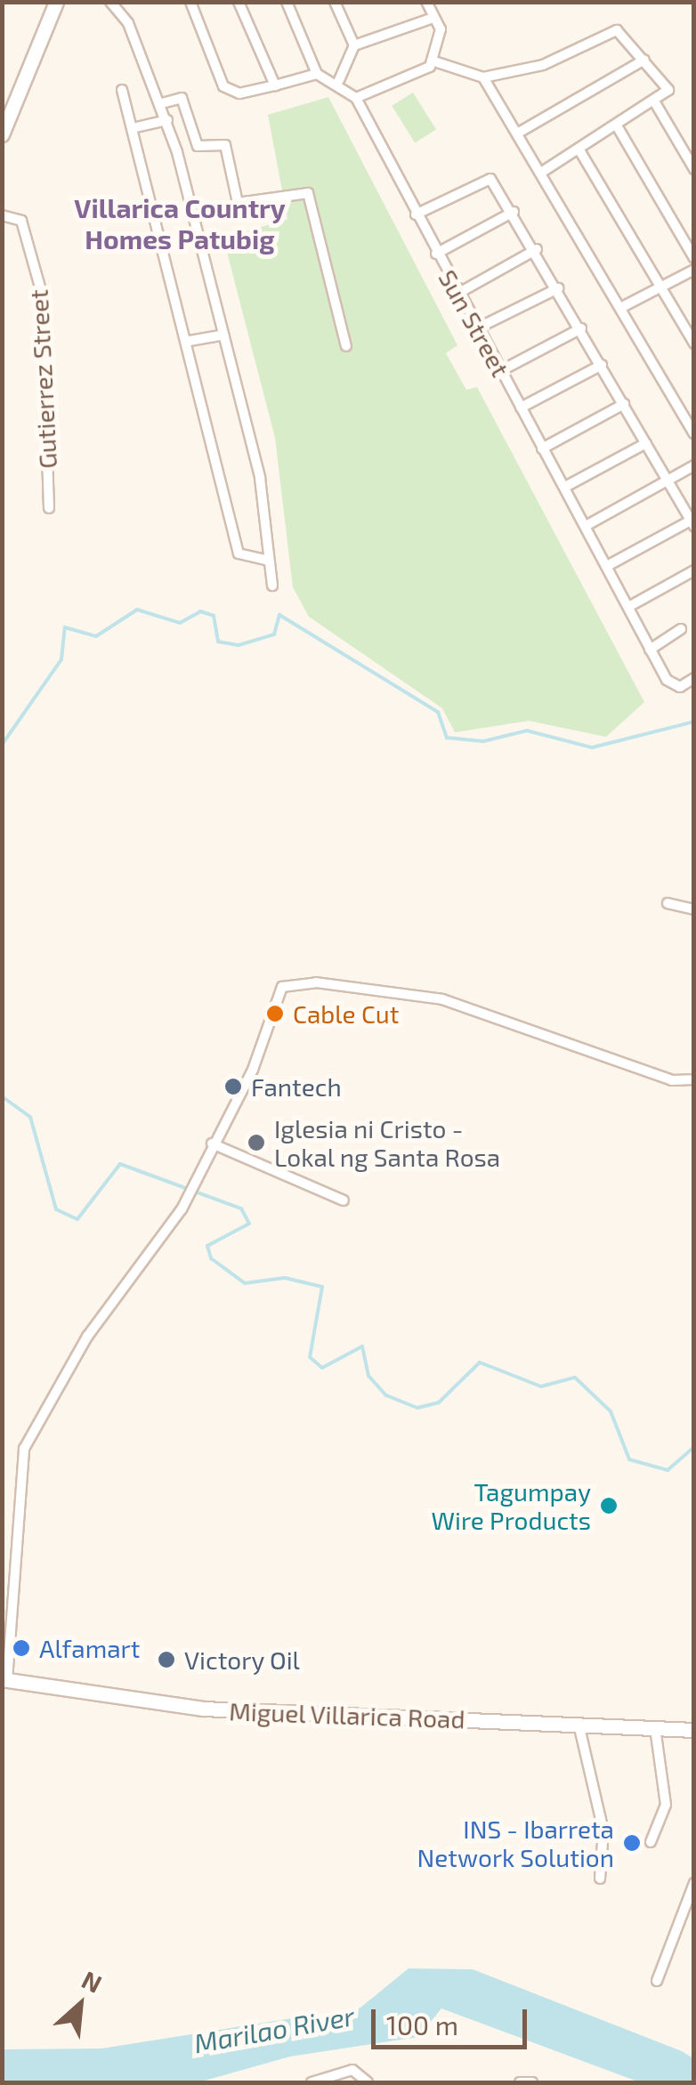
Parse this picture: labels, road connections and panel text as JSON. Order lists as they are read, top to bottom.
{
  "streets": {
    "main road": ["Miguel Villarica Road"],
    "street": ["Sun Street", "Gutierrez Street"]
  },
  "districts": ["Villarica Country Homes Patubig"],
  "water": ["Marilao River"],
  "places": [
    "Cable Cut",
    "Fantech",
    "Iglesia ni Cristo - Lokal ng Santa Rosa",
    "Tagumpay Wire Products",
    "Alfamart",
    "Victory Oil",
    "INS - Ibarreta Network Solution"
  ],
  "scale_bar": "100 m",
  "north": "top right"
}
